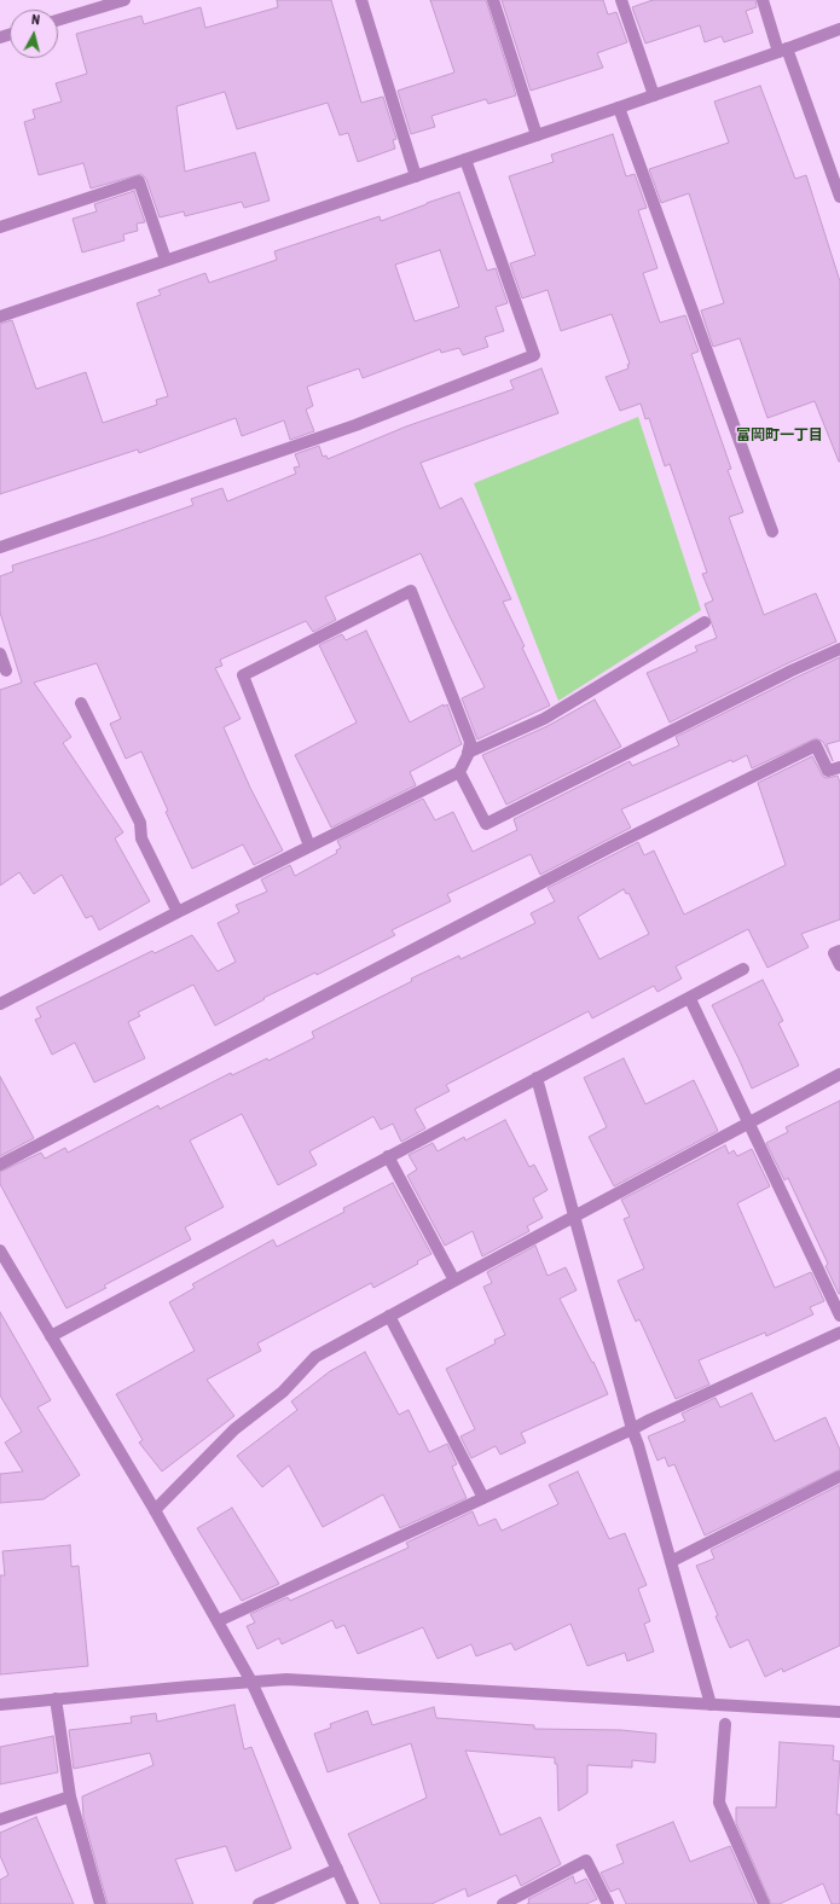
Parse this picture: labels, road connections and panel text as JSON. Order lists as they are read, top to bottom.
{
  "districts": ["富岡町一丁目"],
  "north": "top"
}
